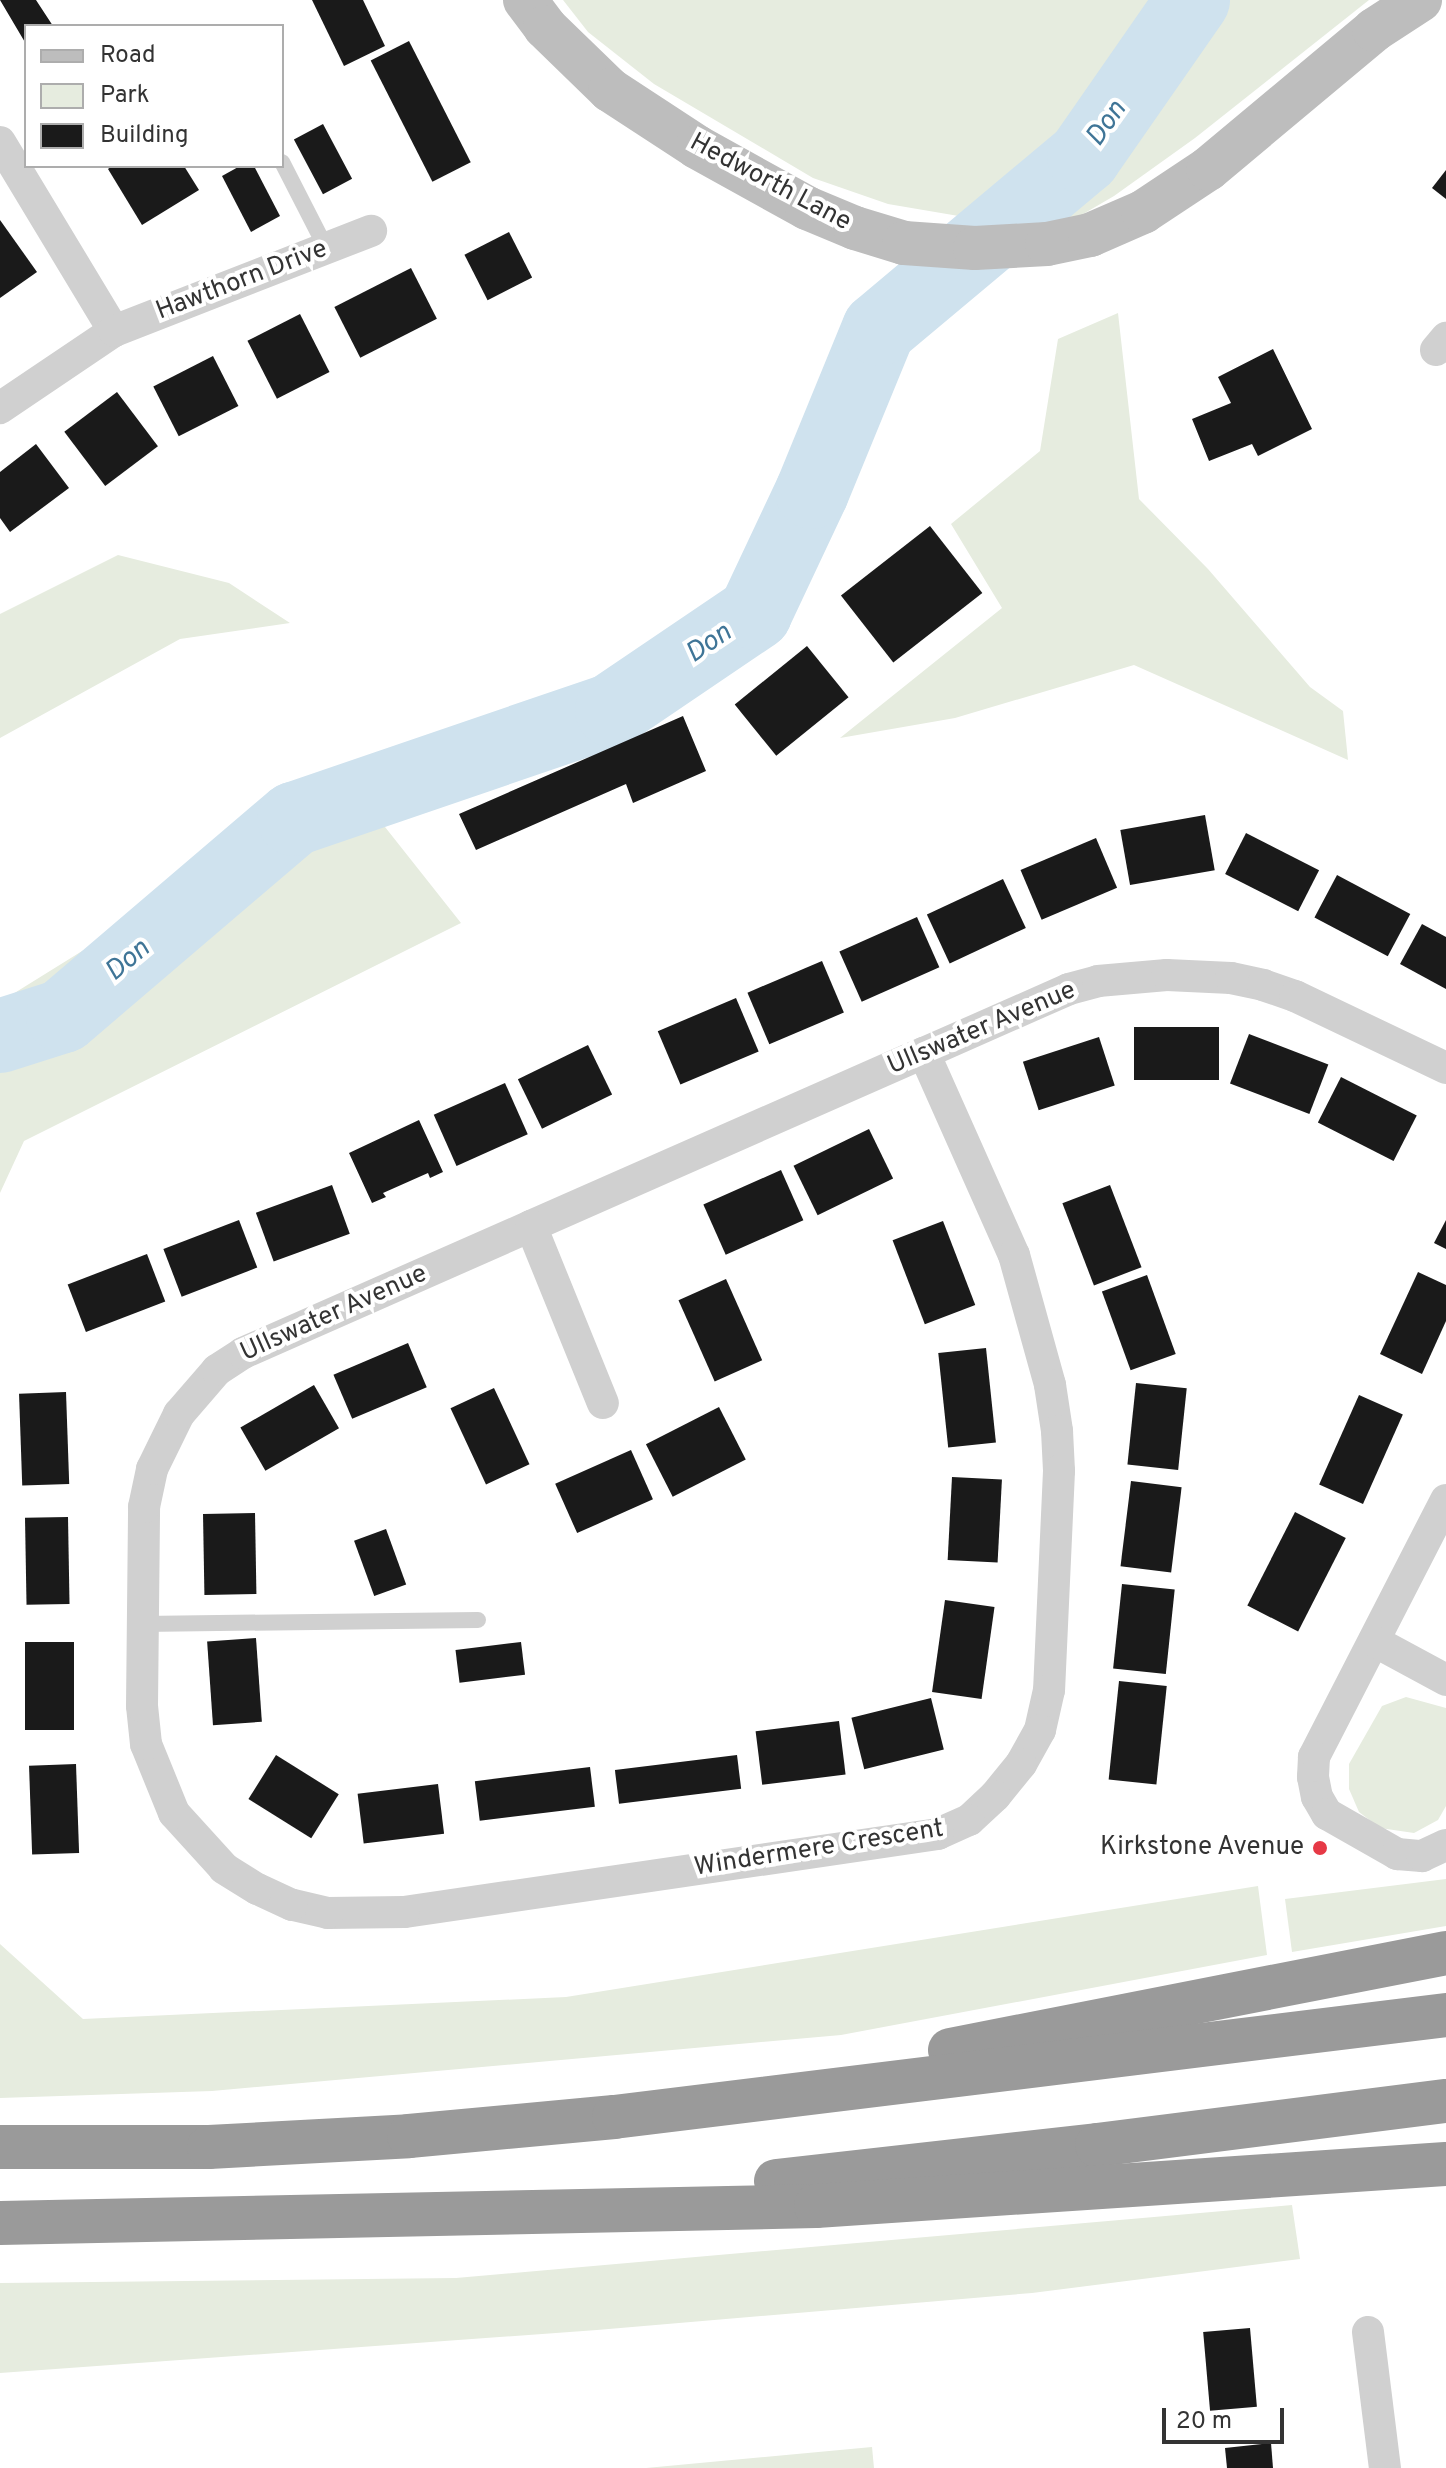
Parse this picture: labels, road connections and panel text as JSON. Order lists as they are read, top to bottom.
{
  "streets": {
    "street": [
      "Hedworth Lane",
      "Hawthorn Drive",
      "Ullswater Avenue",
      "Windermere Crescent"
    ]
  },
  "crossings": [
    ["Ullswater Avenue", "Windermere Crescent"]
  ],
  "water": ["Don"],
  "places": ["Kirkstone Avenue"],
  "legend": ["Road", "Park", "Building"],
  "scale_bar": "20 m"
}
